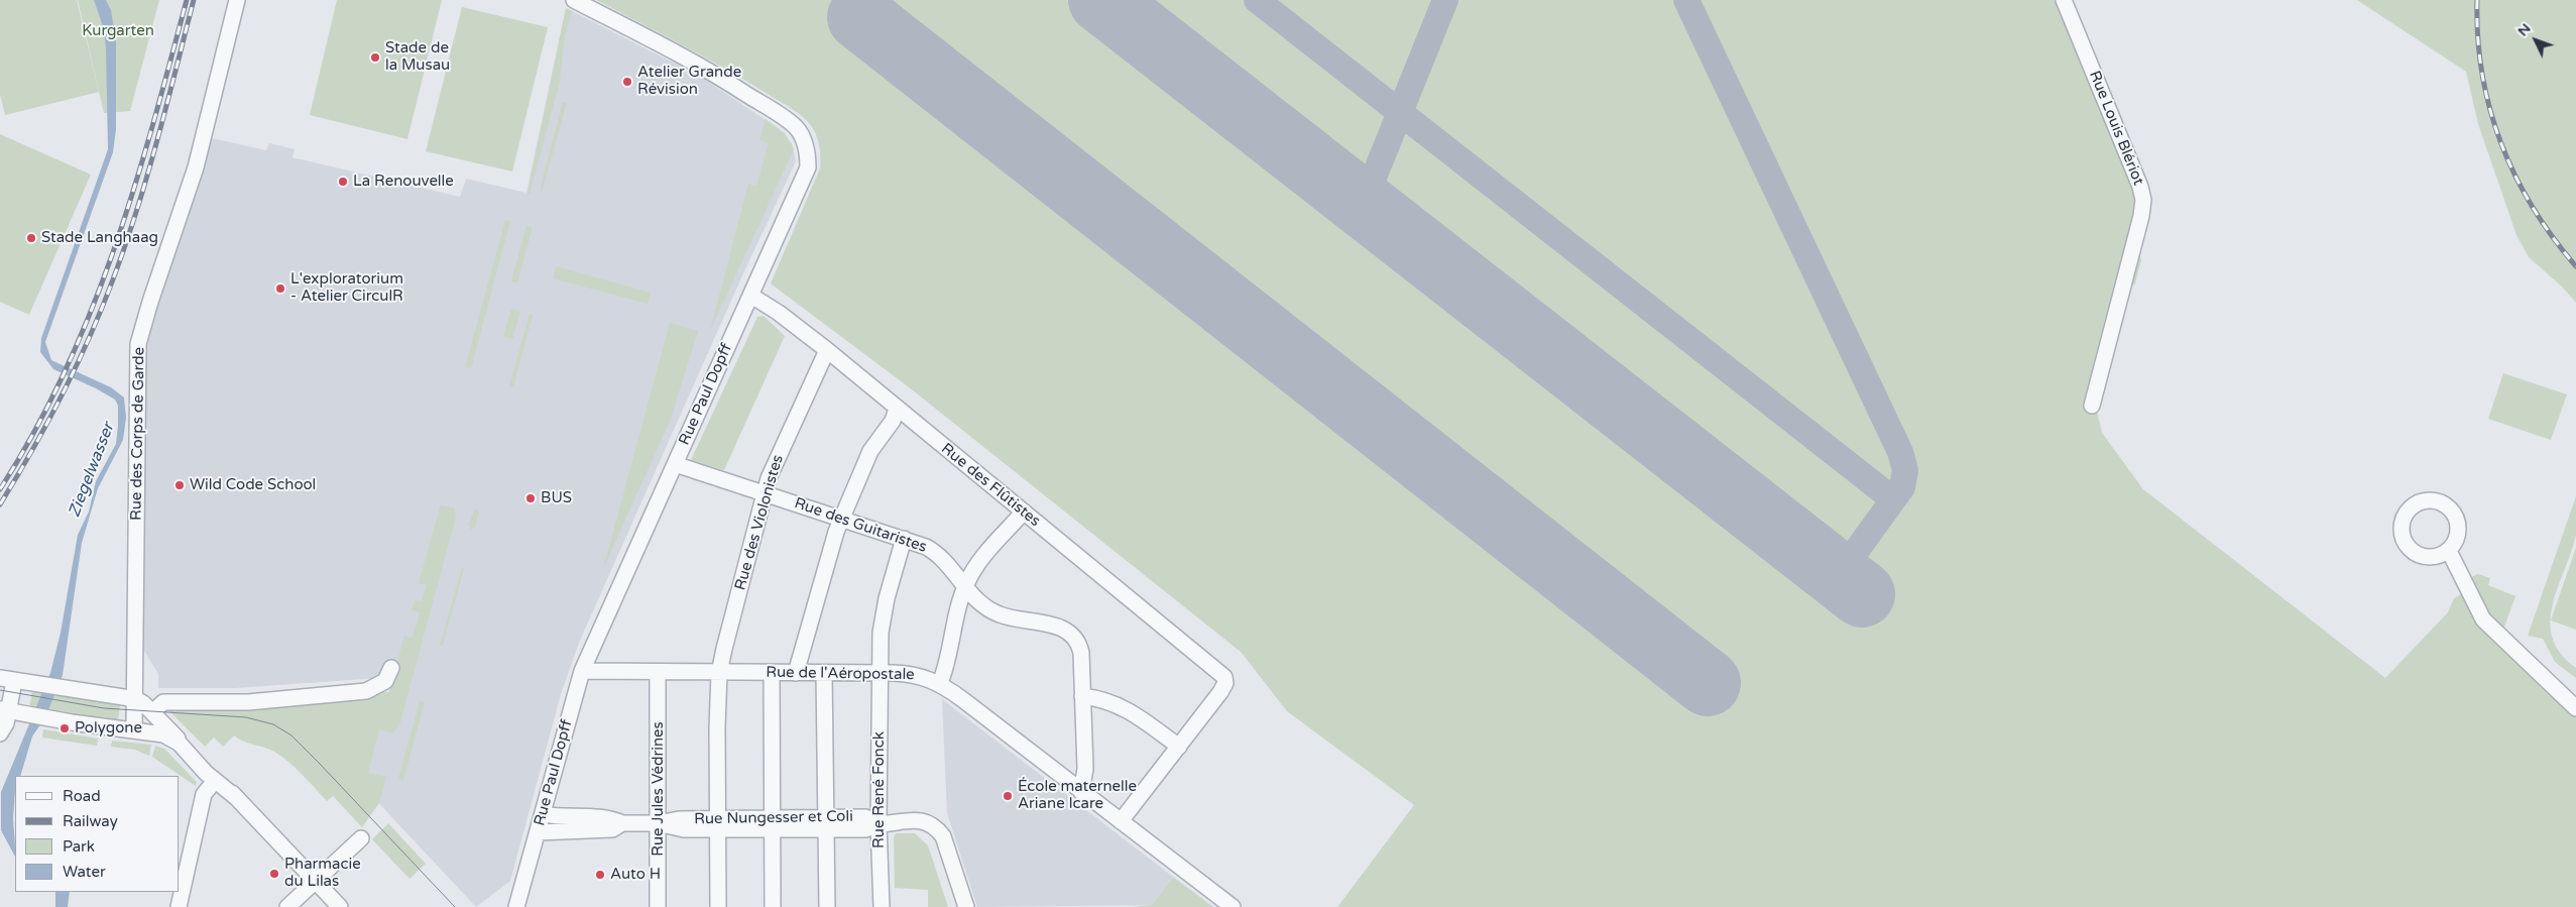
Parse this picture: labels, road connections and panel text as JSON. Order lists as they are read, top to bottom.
{
  "streets": {
    "street": [
      "Rue Louis Blériot",
      "Rue Paul Dopff",
      "Rue des Corps de Garde",
      "Rue des Flûtistes",
      "Rue des Violonistes",
      "Rue des Guitaristes",
      "Rue de l'Aéropostale",
      "Rue Jules Védrines",
      "Rue René Fonck",
      "Rue Nungesser et Coli"
    ]
  },
  "crossings": [
    ["Rue Paul Dopff", "Rue des Flûtistes"],
    ["Rue Paul Dopff", "Rue des Guitaristes"],
    ["Rue Paul Dopff", "Rue de l'Aéropostale"],
    ["Rue Paul Dopff", "Rue Nungesser et Coli"],
    ["Rue des Flûtistes", "Rue des Violonistes"],
    ["Rue des Violonistes", "Rue des Guitaristes"],
    ["Rue des Violonistes", "Rue de l'Aéropostale"],
    ["Rue des Violonistes", "Rue Nungesser et Coli"],
    ["Rue des Guitaristes", "Rue de l'Aéropostale"],
    ["Rue des Guitaristes", "Rue René Fonck"],
    ["Rue de l'Aéropostale", "Rue Jules Védrines"],
    ["Rue de l'Aéropostale", "Rue René Fonck"],
    ["Rue Jules Védrines", "Rue Nungesser et Coli"],
    ["Rue René Fonck", "Rue Nungesser et Coli"]
  ],
  "water": ["Ziegelwasser"],
  "parks": ["Kurgarten"],
  "places": [
    "Stade de la Musau",
    "Atelier Grande Révision",
    "La Renouvelle",
    "Stade Langhaag",
    "L'exploratorium - Atelier CirculR",
    "Wild Code School",
    "BUS",
    "Polygone",
    "École maternelle Ariane Icare",
    "Pharmacie du Lilas",
    "Auto H"
  ],
  "legend": [
    "Road",
    "Railway",
    "Park",
    "Water"
  ],
  "north": "top left"
}
